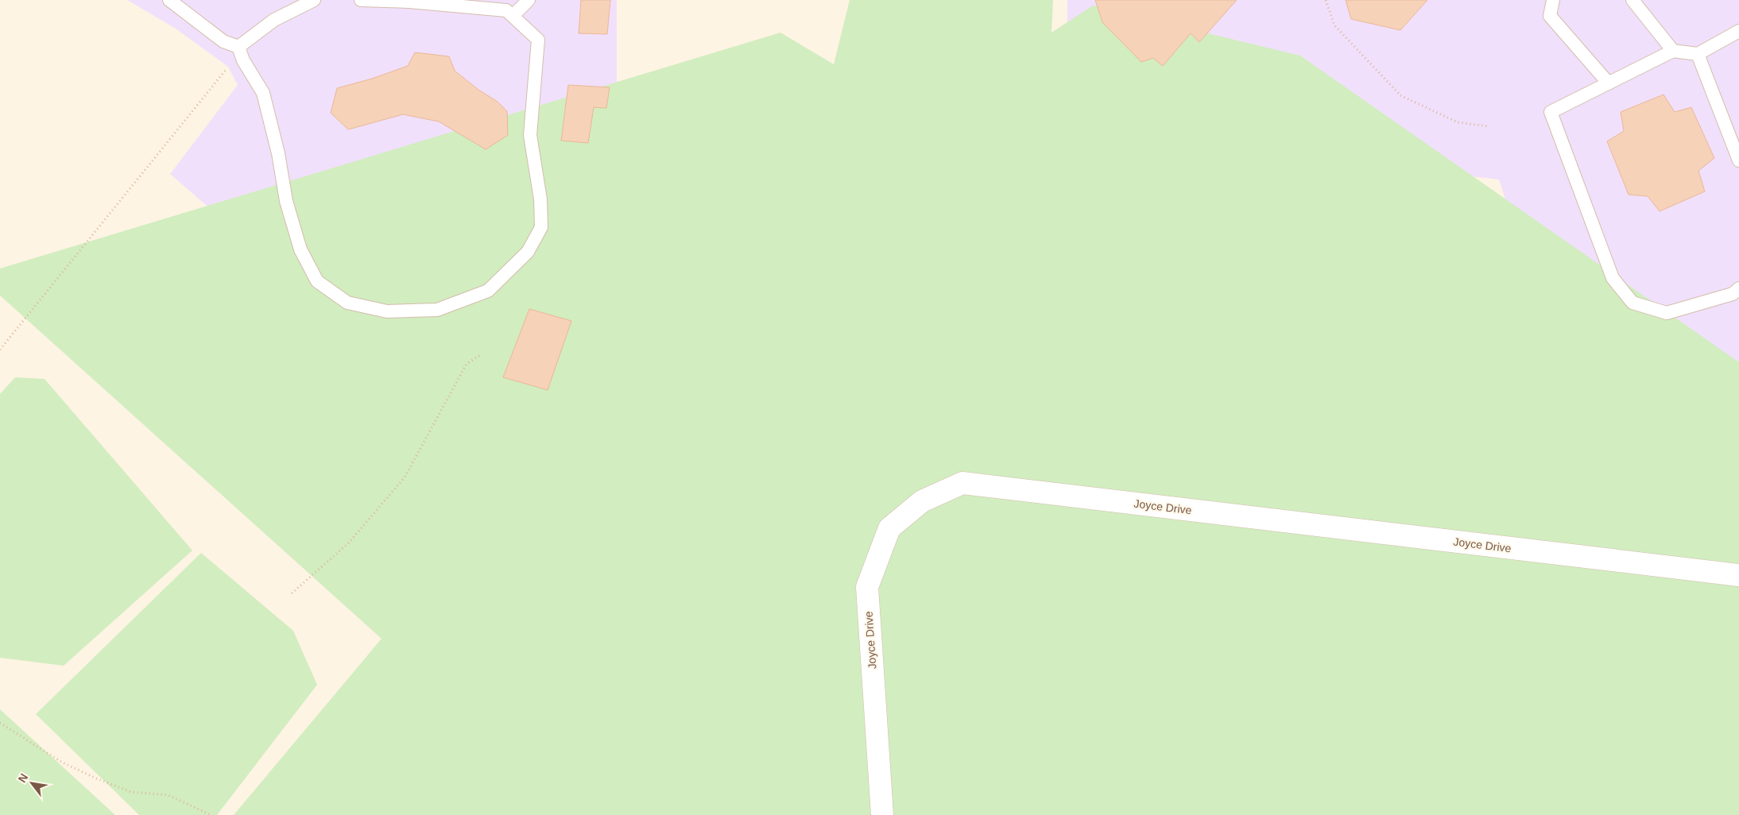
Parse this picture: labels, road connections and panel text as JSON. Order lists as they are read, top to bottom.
{
  "streets": {
    "street": ["Joyce Drive"]
  },
  "north": "top left"
}
